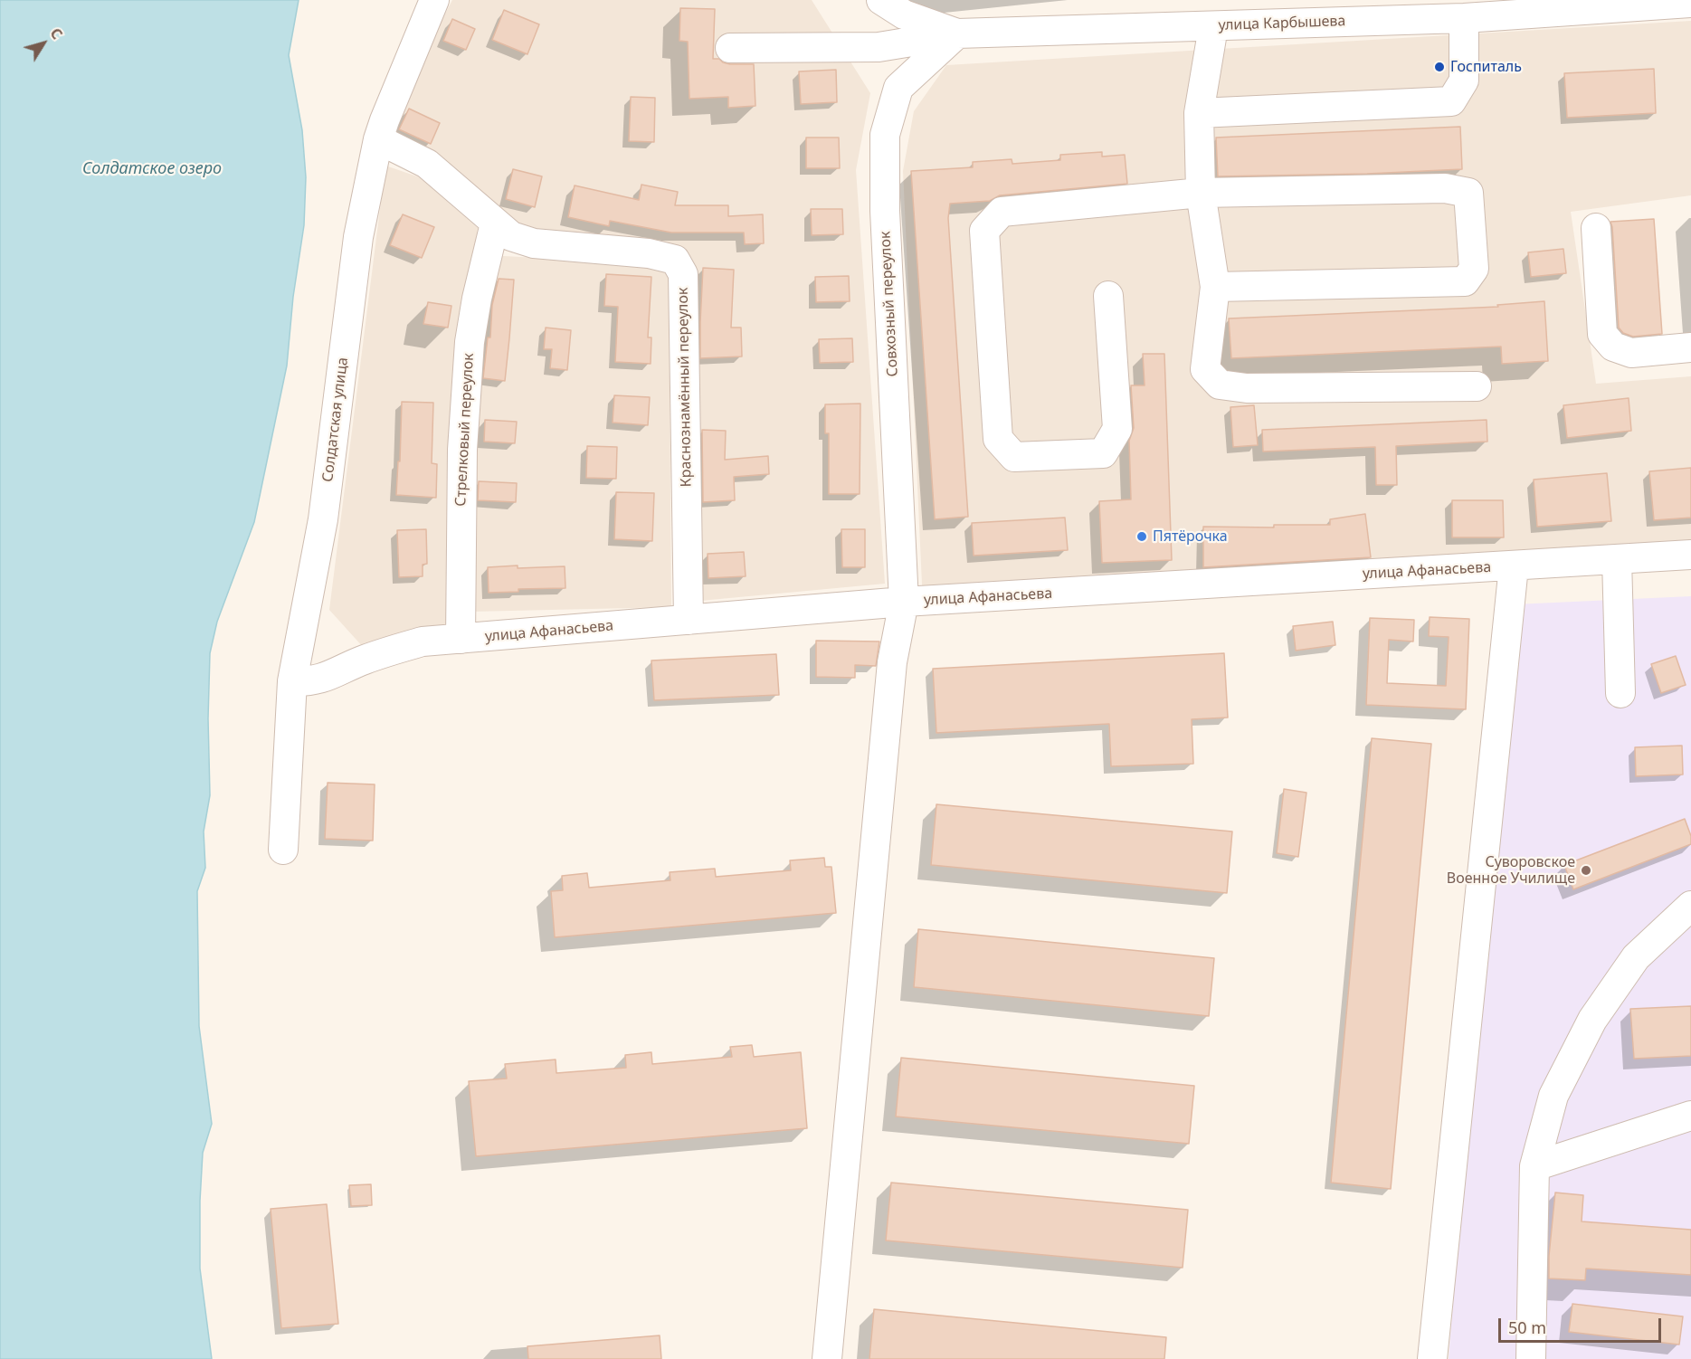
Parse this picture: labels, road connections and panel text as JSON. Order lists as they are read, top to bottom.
{
  "streets": {
    "street": [
      "улица Карбышева",
      "Совхозный переулок",
      "Краснознамённый переулок",
      "Солдатская улица",
      "Стрелковый переулок",
      "улица Афанасьева"
    ]
  },
  "crossings": [
    ["улица Карбышева", "Совхозный переулок"],
    ["Совхозный переулок", "улица Афанасьева"],
    ["Краснознамённый переулок", "Солдатская улица"],
    ["Краснознамённый переулок", "Стрелковый переулок"],
    ["Краснознамённый переулок", "улица Афанасьева"],
    ["Солдатская улица", "улица Афанасьева"],
    ["Стрелковый переулок", "улица Афанасьева"]
  ],
  "water": ["Солдатское озеро"],
  "places": ["Госпиталь", "Пятёрочка", "Суворовское Военное Училище"],
  "scale_bar": "50 m",
  "north": "top right"
}
